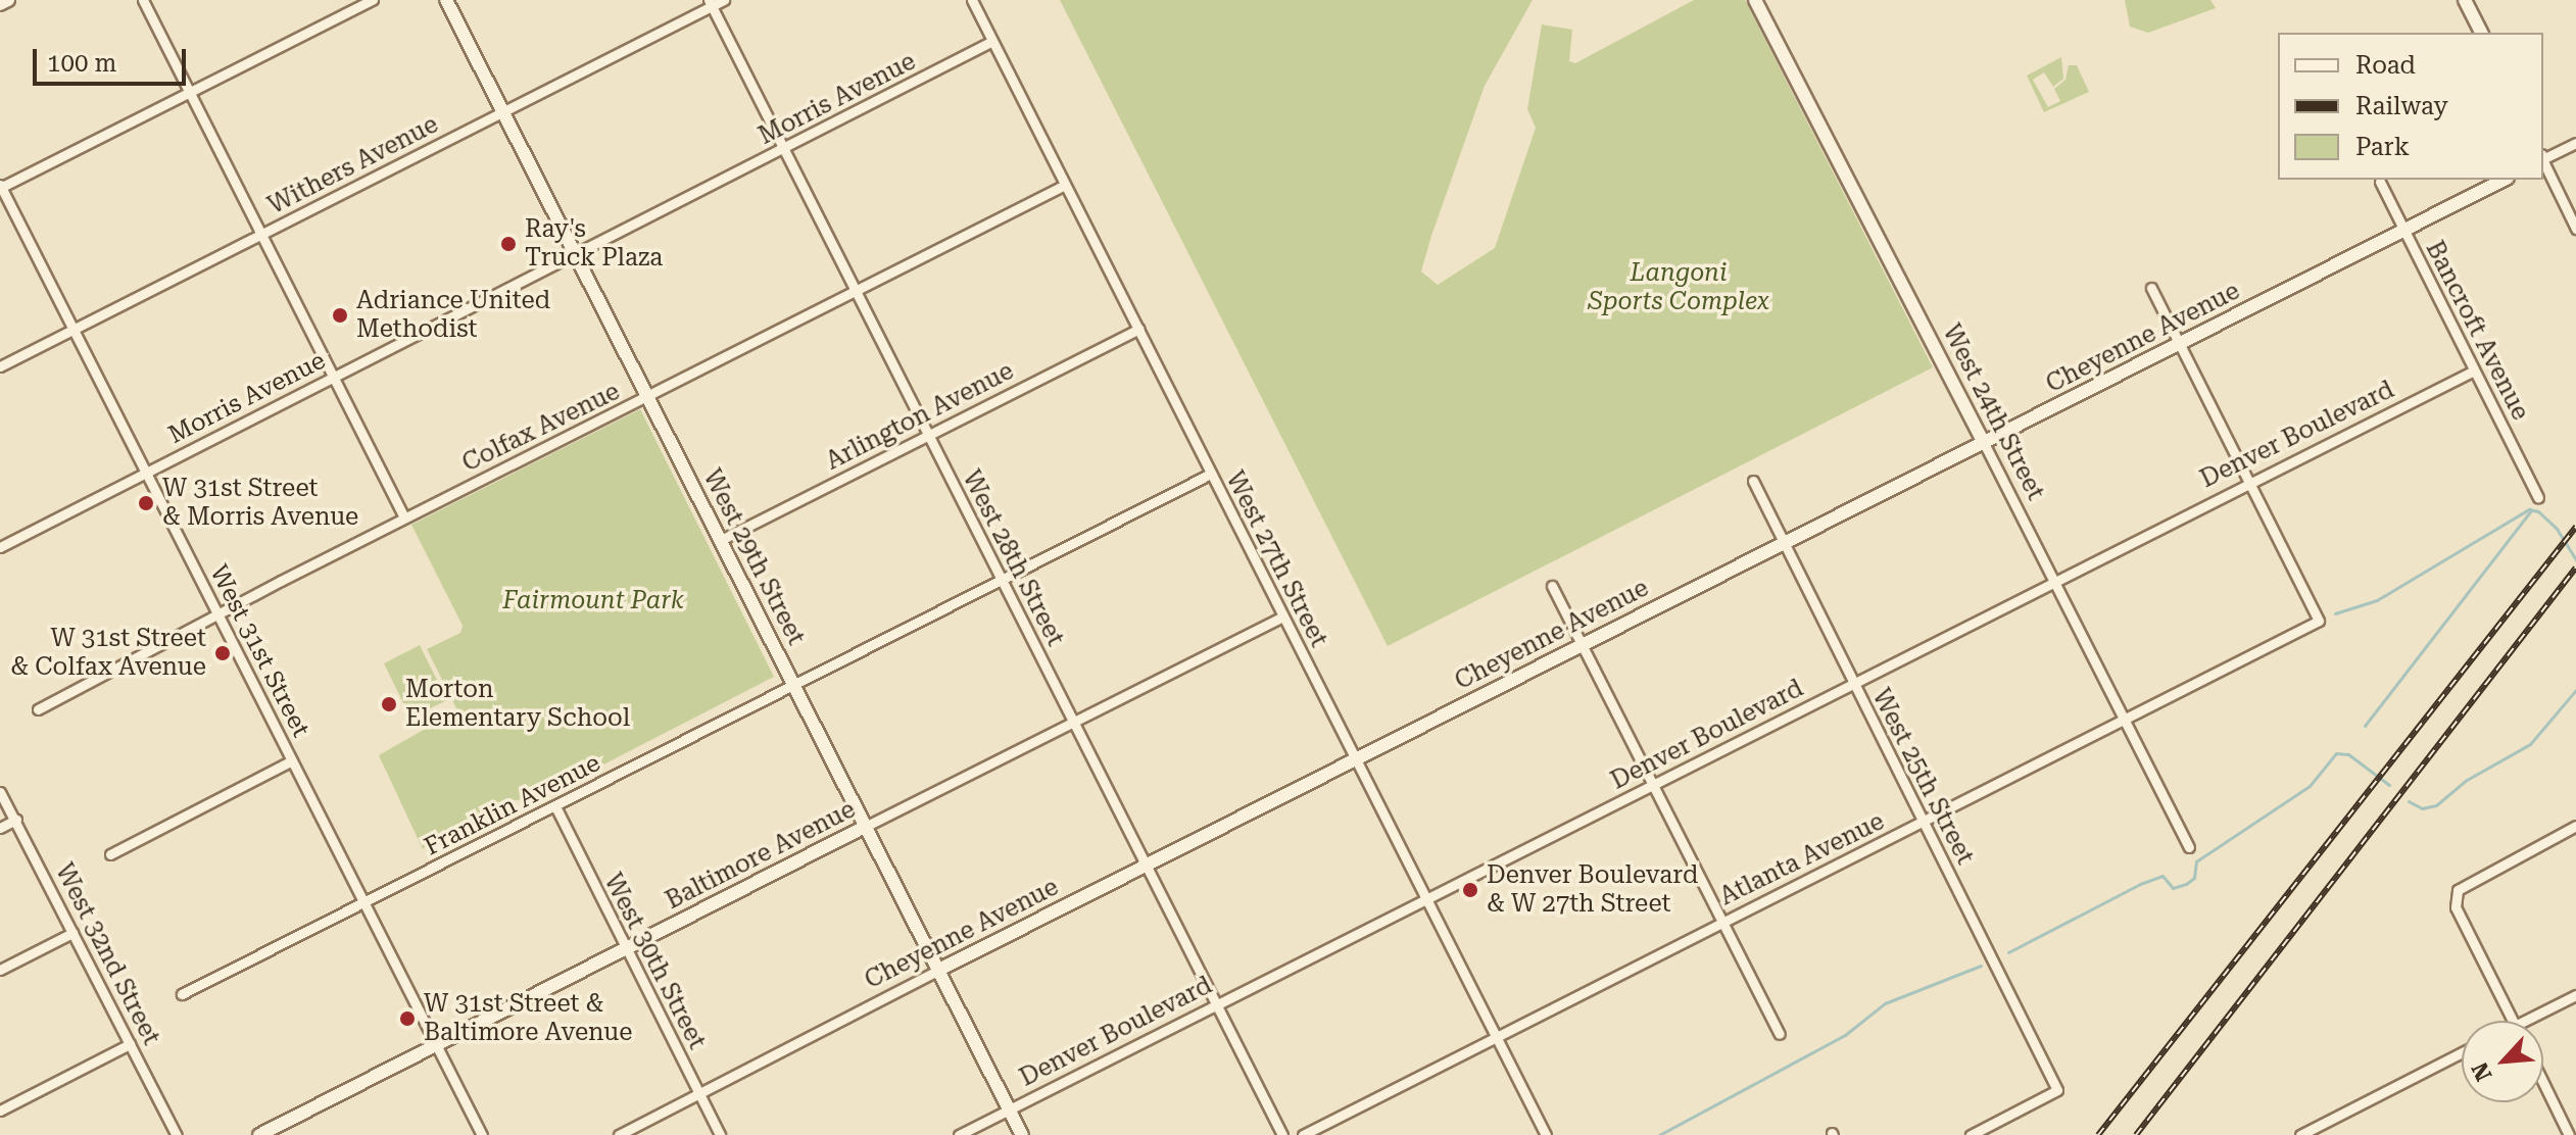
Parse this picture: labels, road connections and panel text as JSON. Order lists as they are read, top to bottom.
{
  "streets": {
    "street": [
      "Morris Avenue",
      "Withers Avenue",
      "Bancroft Avenue",
      "Cheyenne Avenue",
      "West 24th Street",
      "Arlington Avenue",
      "Colfax Avenue",
      "Denver Boulevard",
      "West 29th Street",
      "West 28th Street",
      "West 27th Street",
      "West 31st Street",
      "West 25th Street",
      "Franklin Avenue",
      "Baltimore Avenue",
      "Atlanta Avenue",
      "West 32nd Street",
      "West 30th Street"
    ]
  },
  "crossings": [
    ["Morris Avenue", "West 29th Street"],
    ["Morris Avenue", "West 28th Street"],
    ["Morris Avenue", "West 27th Street"],
    ["Morris Avenue", "West 31st Street"],
    ["Withers Avenue", "West 29th Street"],
    ["Withers Avenue", "West 28th Street"],
    ["Withers Avenue", "West 31st Street"],
    ["Bancroft Avenue", "Cheyenne Avenue"],
    ["Bancroft Avenue", "Denver Boulevard"],
    ["Cheyenne Avenue", "West 24th Street"],
    ["Cheyenne Avenue", "West 29th Street"],
    ["Cheyenne Avenue", "West 28th Street"],
    ["Cheyenne Avenue", "West 27th Street"],
    ["Cheyenne Avenue", "West 25th Street"],
    ["Cheyenne Avenue", "West 30th Street"],
    ["West 24th Street", "Denver Boulevard"],
    ["West 24th Street", "Atlanta Avenue"],
    ["Arlington Avenue", "West 29th Street"],
    ["Arlington Avenue", "West 28th Street"],
    ["Arlington Avenue", "West 27th Street"],
    ["Colfax Avenue", "West 29th Street"],
    ["Colfax Avenue", "West 28th Street"],
    ["Colfax Avenue", "West 27th Street"],
    ["Colfax Avenue", "West 31st Street"],
    ["Denver Boulevard", "West 29th Street"],
    ["Denver Boulevard", "West 28th Street"],
    ["Denver Boulevard", "West 27th Street"],
    ["Denver Boulevard", "West 25th Street"],
    ["Denver Boulevard", "Atlanta Avenue"],
    ["West 29th Street", "Franklin Avenue"],
    ["West 29th Street", "Baltimore Avenue"],
    ["West 28th Street", "Franklin Avenue"],
    ["West 28th Street", "Baltimore Avenue"],
    ["West 27th Street", "Franklin Avenue"],
    ["West 27th Street", "Baltimore Avenue"],
    ["West 27th Street", "Atlanta Avenue"],
    ["West 31st Street", "Franklin Avenue"],
    ["West 31st Street", "Baltimore Avenue"],
    ["West 25th Street", "Atlanta Avenue"],
    ["Franklin Avenue", "West 30th Street"],
    ["Baltimore Avenue", "West 30th Street"]
  ],
  "parks": ["Langoni Sports Complex", "Fairmount Park"],
  "places": [
    "Ray's Truck Plaza",
    "Adriance United Methodist",
    "W 31st Street & Morris Avenue",
    "W 31st Street & Colfax Avenue",
    "Morton Elementary School",
    "Denver Boulevard & W 27th Street",
    "W 31st Street & Baltimore Avenue"
  ],
  "legend": ["Road", "Railway", "Park"],
  "scale_bar": "100 m",
  "north": "bottom left"
}
